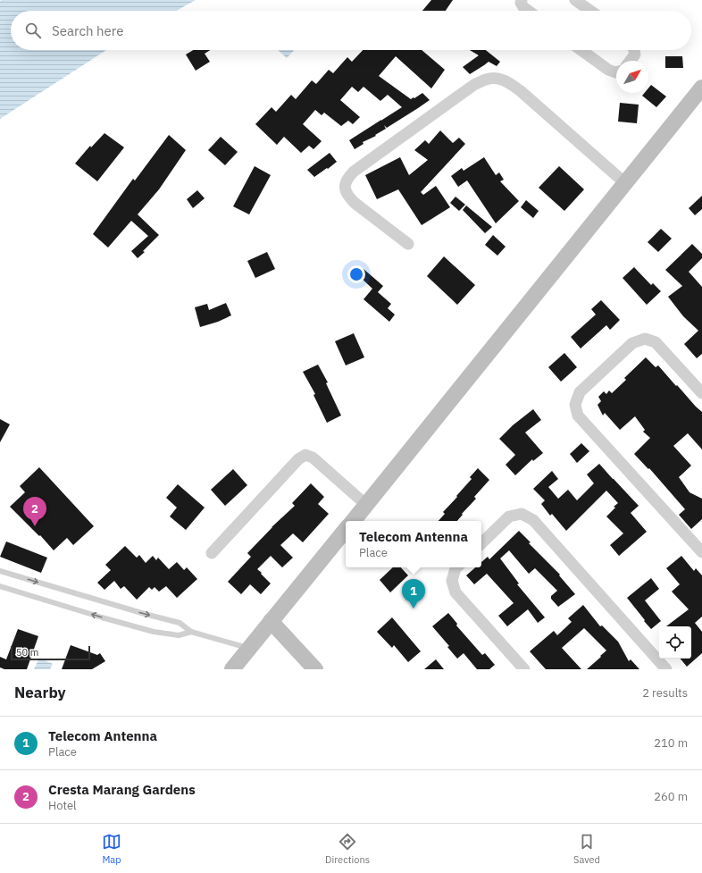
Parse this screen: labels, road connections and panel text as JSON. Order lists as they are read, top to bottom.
{
  "scale_bar": "50 m",
  "north": "top right",
  "page": {
    "search": "Search here",
    "pins": ["2", "1"],
    "popup": ["Telecom Antenna", "Place"],
    "scale": "50 m",
    "heading": ["Nearby", "2 results"],
    "list": [
      {
        "mark": "1",
        "name": "Telecom Antenna",
        "note": "Place",
        "value": "210 m"
      },
      {
        "mark": "2",
        "name": "Cresta Marang Gardens",
        "note": "Hotel",
        "value": "260 m"
      }
    ],
    "nav": ["Map", "Directions", "Saved"]
  }
}
